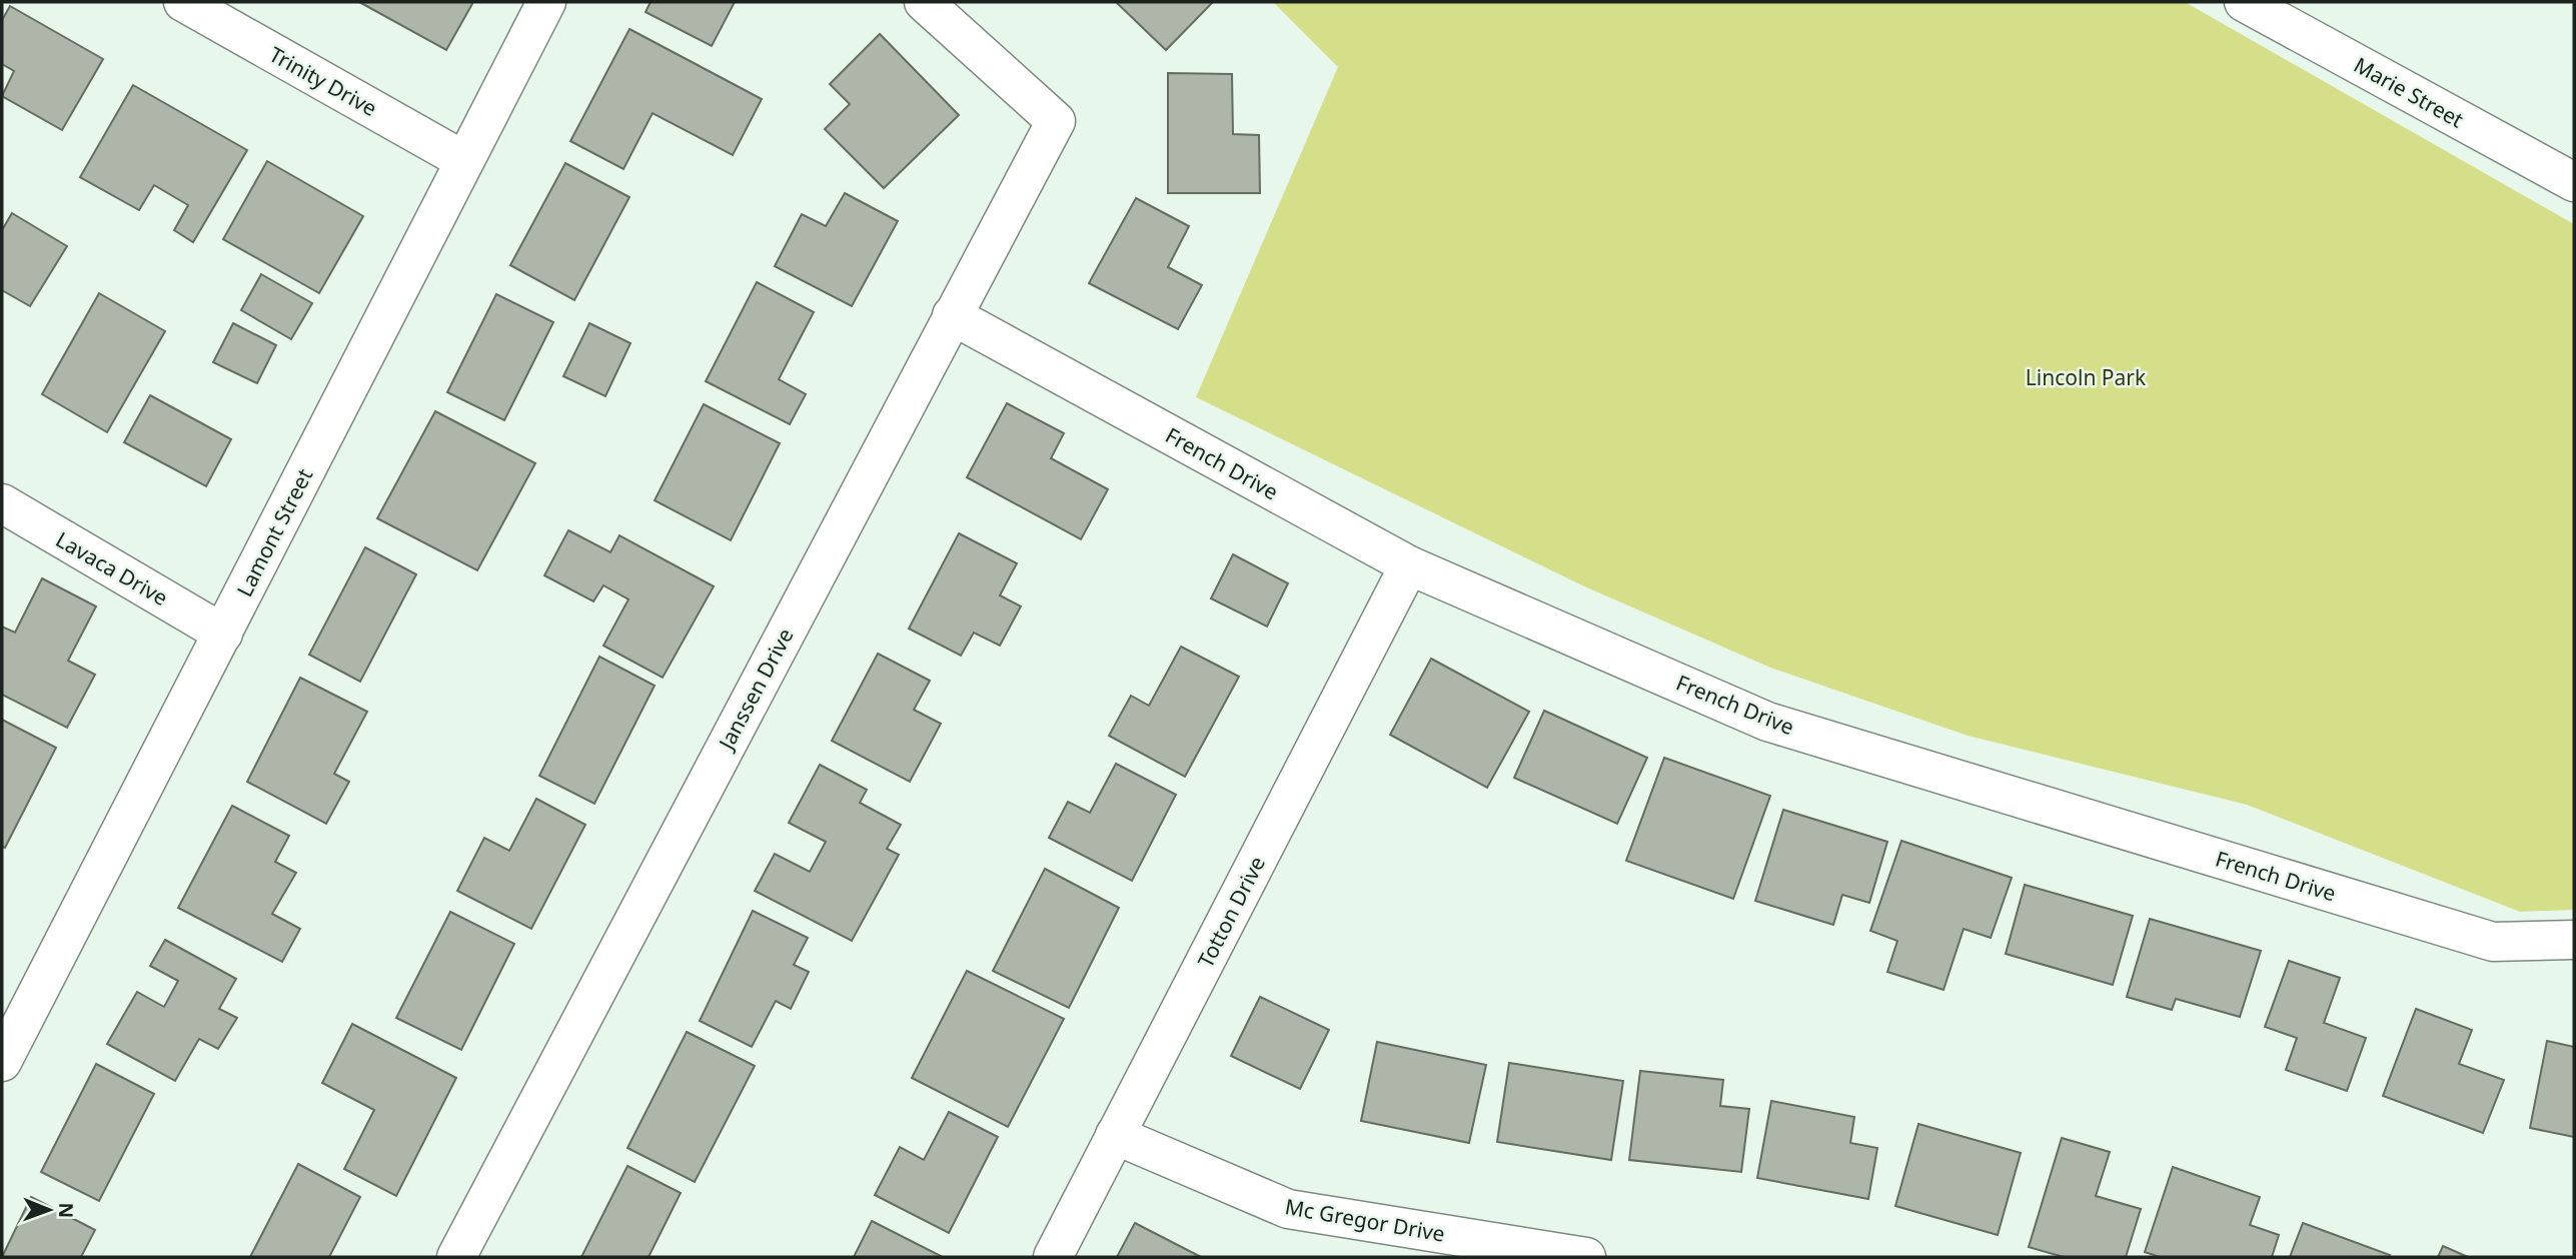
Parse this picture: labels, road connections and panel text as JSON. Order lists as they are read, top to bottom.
{
  "streets": {
    "street": [
      "Trinity Drive",
      "Marie Street",
      "French Drive",
      "Lamont Street",
      "Lavaca Drive",
      "Janssen Drive",
      "Totton Drive",
      "Mc Gregor Drive"
    ]
  },
  "crossings": [
    ["Trinity Drive", "Lamont Street"],
    ["French Drive", "Janssen Drive"],
    ["French Drive", "Totton Drive"],
    ["Lamont Street", "Lavaca Drive"],
    ["Totton Drive", "Mc Gregor Drive"]
  ],
  "parks": ["Lincoln Park"],
  "north": "right"
}
